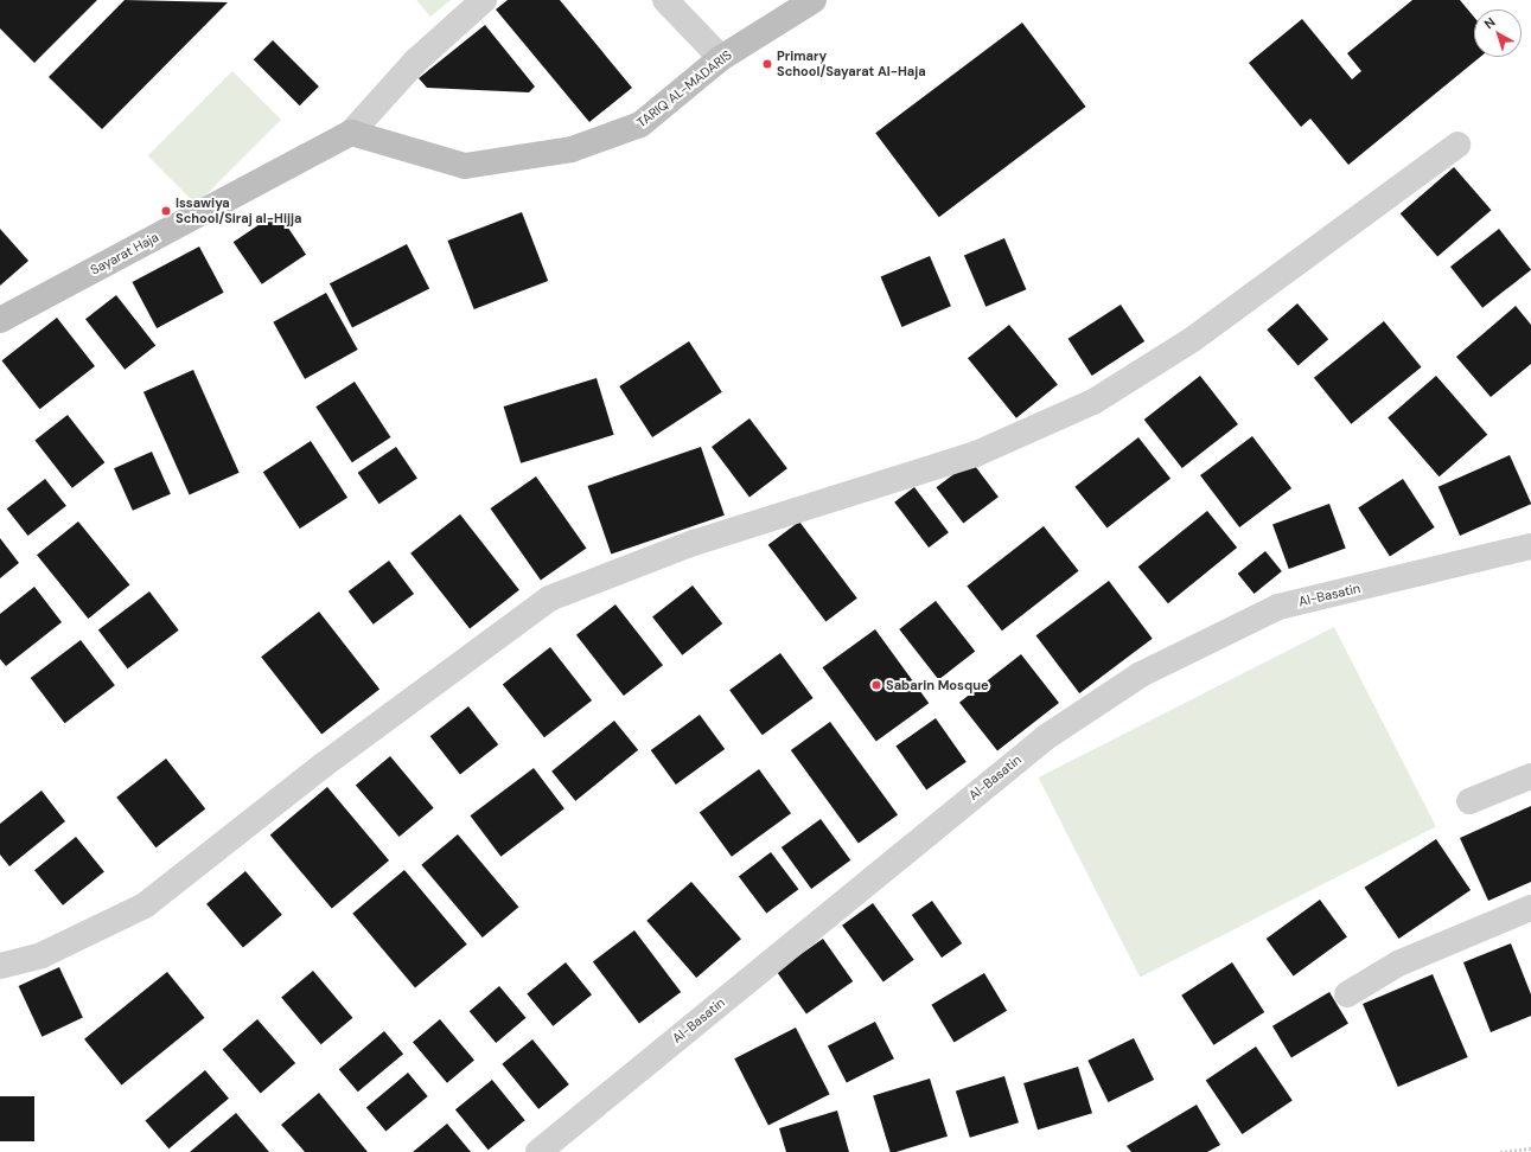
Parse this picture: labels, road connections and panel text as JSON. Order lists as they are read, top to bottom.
{
  "streets": {
    "street": ["TARIQ AL-MADARIS", "Sayarat Haja", "Al-Basatin"]
  },
  "crossings": [
    ["TARIQ AL-MADARIS", "Sayarat Haja"]
  ],
  "places": ["Primary School/Sayarat Al-Haja", "Issawiya School/Siraj al-Hijja", "Sabarin Mosque"],
  "north": "top left"
}
